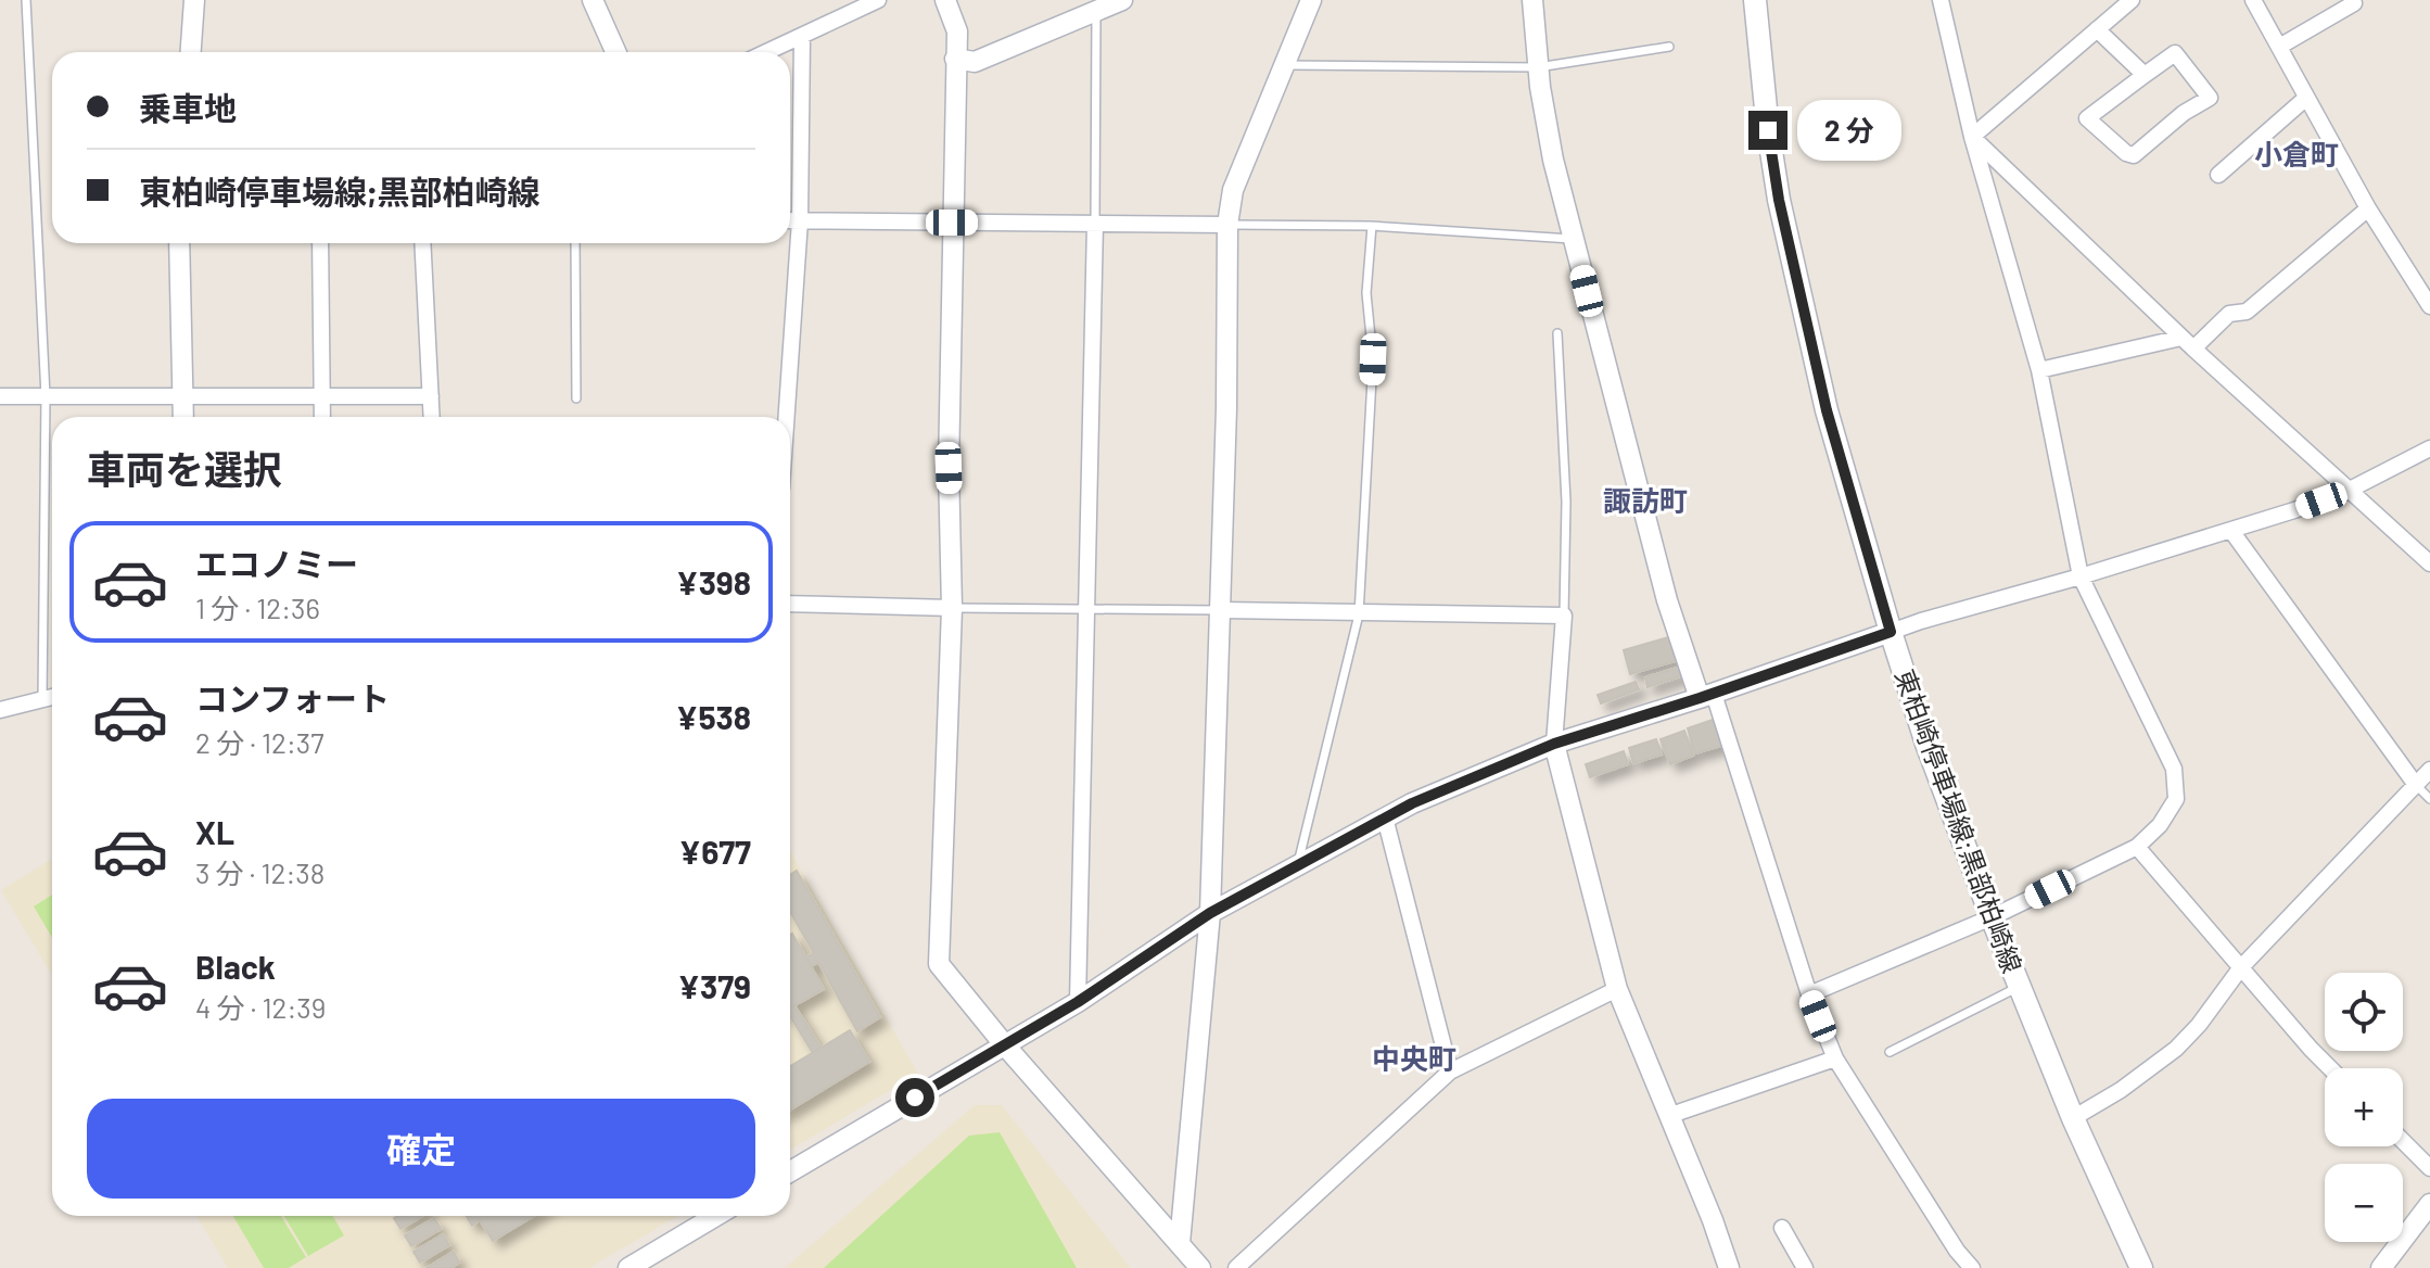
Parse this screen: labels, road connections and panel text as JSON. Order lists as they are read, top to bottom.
{
  "streets": {
    "main road": ["東柏崎停車場線;黒部柏崎線"]
  },
  "districts": ["小倉町", "諏訪町", "中央町"],
  "page": {
    "banner": ["乗車地", "東柏崎停車場線;黒部柏崎線"],
    "bubble": "2 分",
    "heading": "車両を選択",
    "list": [
      {
        "name": "エコノミー",
        "note": "1 分 · 12:36",
        "value": "¥398"
      },
      {
        "name": "コンフォート",
        "note": "2 分 · 12:37",
        "value": "¥538"
      },
      {
        "name": "XL",
        "note": "3 分 · 12:38",
        "value": "¥677"
      },
      {
        "name": "Black",
        "note": "4 分 · 12:39",
        "value": "¥379"
      }
    ],
    "map_buttons": ["+", "−"],
    "buttons": "確定"
  }
}
